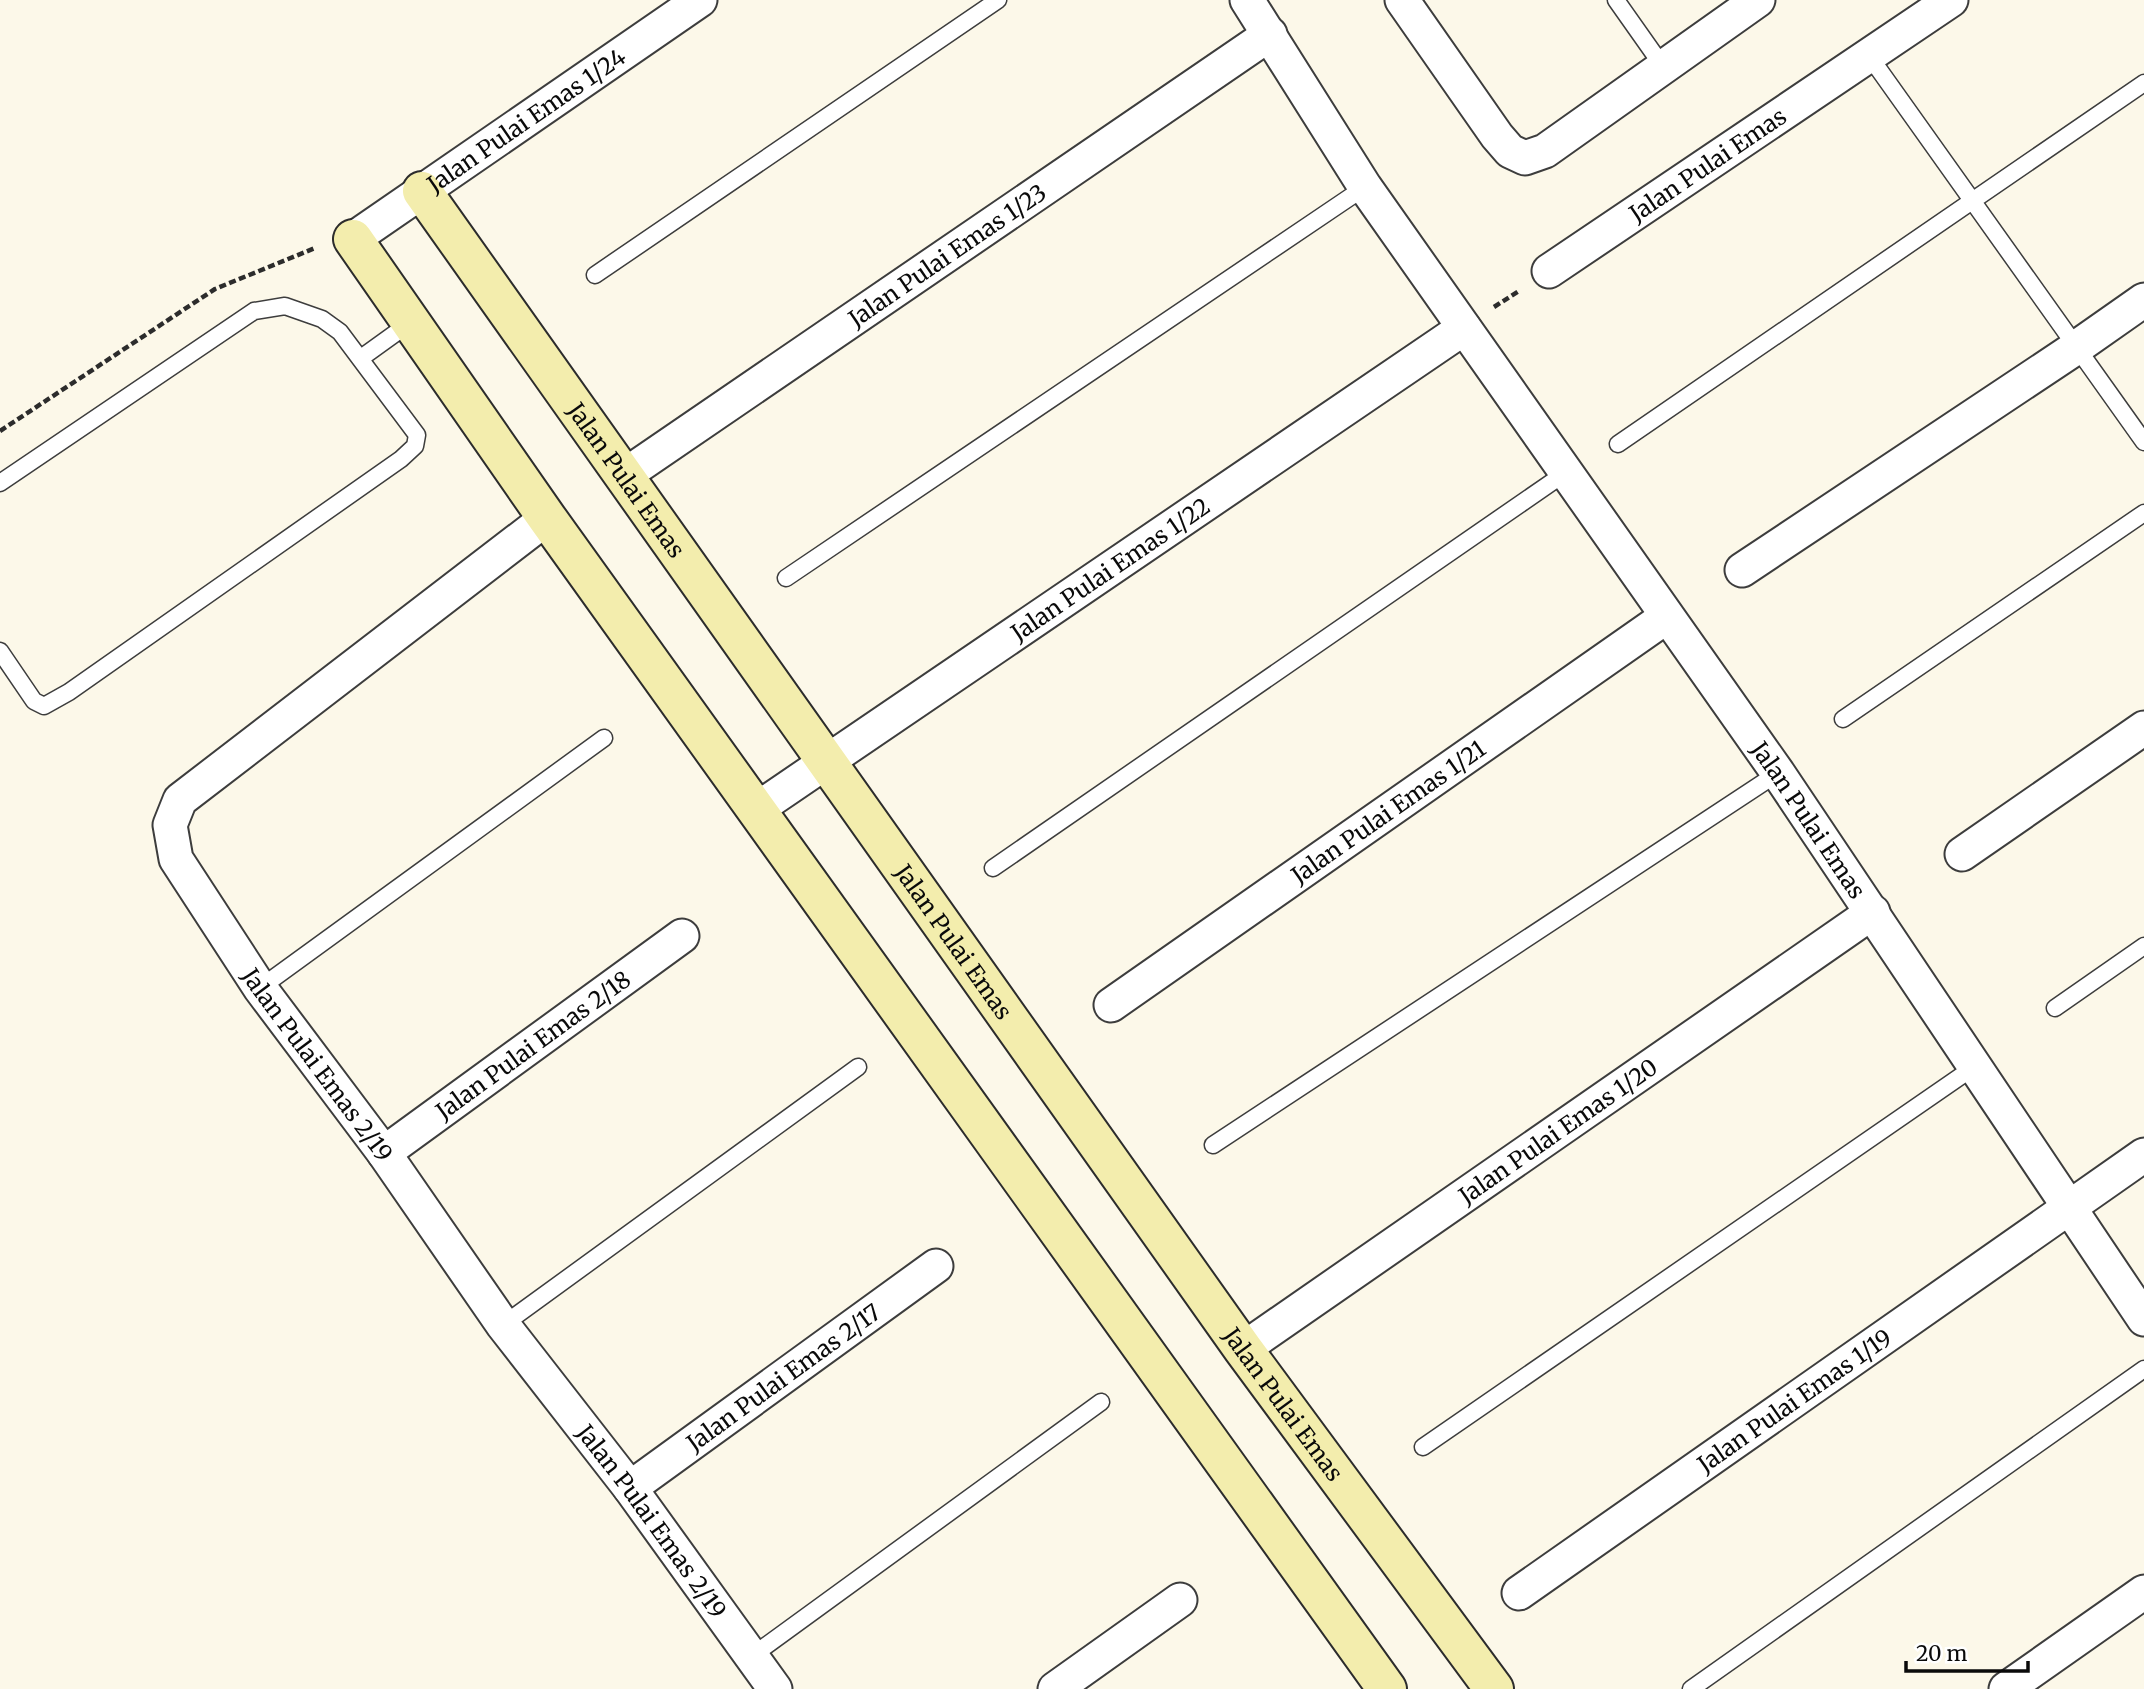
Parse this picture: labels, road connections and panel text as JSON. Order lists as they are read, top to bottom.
{
  "streets": {
    "street": [
      "Jalan Pulai Emas 1/24",
      "Jalan Pulai Emas",
      "Jalan Pulai Emas 1/23",
      "Jalan Pulai Emas 1/22",
      "Jalan Pulai Emas 1/21",
      "Jalan Pulai Emas 2/18",
      "Jalan Pulai Emas 2/19",
      "Jalan Pulai Emas 1/20",
      "Jalan Pulai Emas 2/17",
      "Jalan Pulai Emas 1/19"
    ]
  },
  "crossings": [
    ["Jalan Pulai Emas 1/24", "Jalan Pulai Emas"],
    ["Jalan Pulai Emas", "Jalan Pulai Emas 1/23"],
    ["Jalan Pulai Emas", "Jalan Pulai Emas 1/22"],
    ["Jalan Pulai Emas", "Jalan Pulai Emas 1/21"],
    ["Jalan Pulai Emas", "Jalan Pulai Emas 1/20"],
    ["Jalan Pulai Emas", "Jalan Pulai Emas 1/19"],
    ["Jalan Pulai Emas 2/18", "Jalan Pulai Emas 2/19"],
    ["Jalan Pulai Emas 2/19", "Jalan Pulai Emas 2/17"]
  ],
  "scale_bar": "20 m"
}
